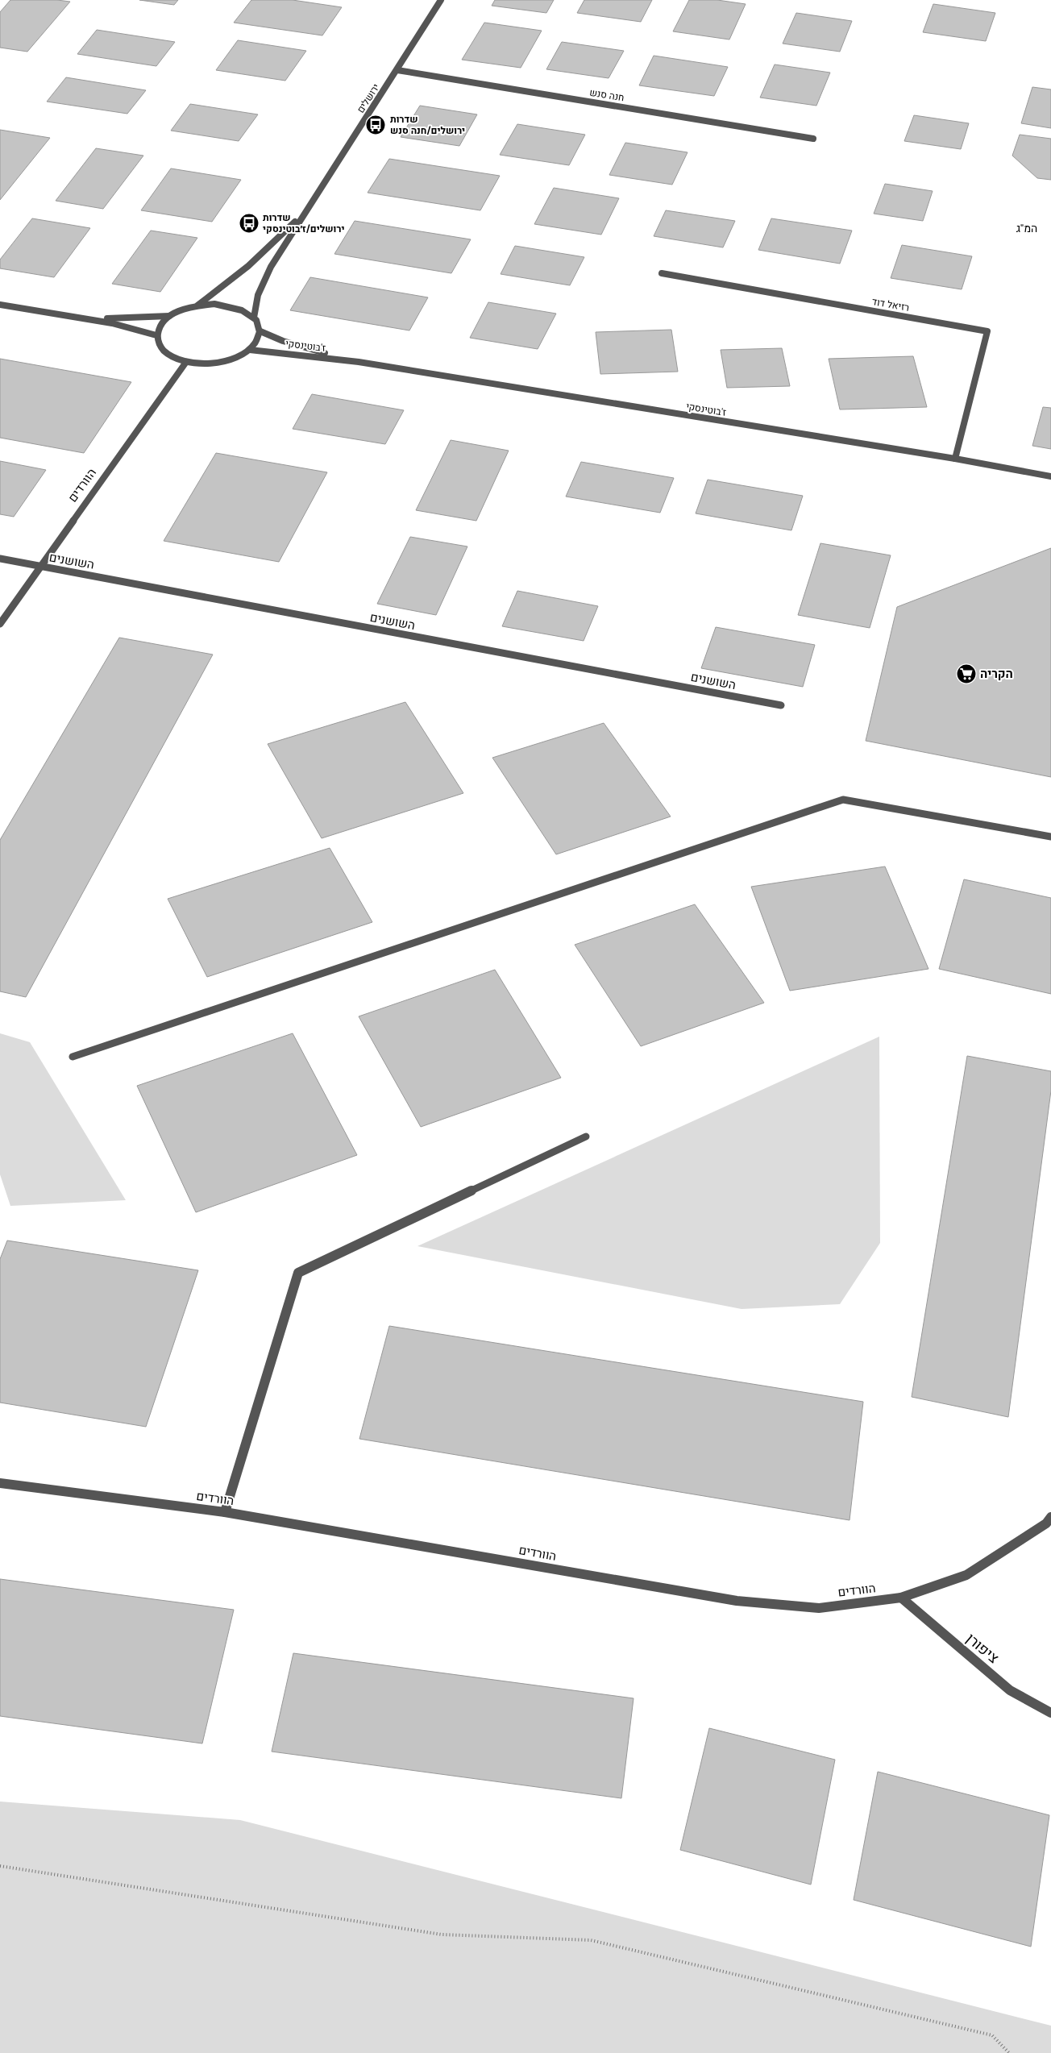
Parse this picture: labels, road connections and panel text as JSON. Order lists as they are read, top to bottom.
{
  "streets": {
    "street": [
      "חנה סנש",
      "ירושלים",
      "רזיאל דוד",
      "ז'בוטינסקי",
      "הוורדים",
      "השושנים",
      "ציפורן"
    ]
  },
  "crossings": [
    ["חנה סנש", "ירושלים"],
    ["ירושלים", "ז'בוטינסקי"],
    ["ירושלים", "הוורדים"],
    ["רזיאל דוד", "ז'בוטינסקי"],
    ["ז'בוטינסקי", "הוורדים"],
    ["הוורדים", "השושנים"],
    ["הוורדים", "ציפורן"]
  ],
  "districts": ["המ\"ג"],
  "places": {
    "bus stop": ["שדרות ירושלים/חנה סנש", "שדרות ירושלים/ז׳בוטינסקי"],
    "supermarket": ["הקריה"]
  }
}
